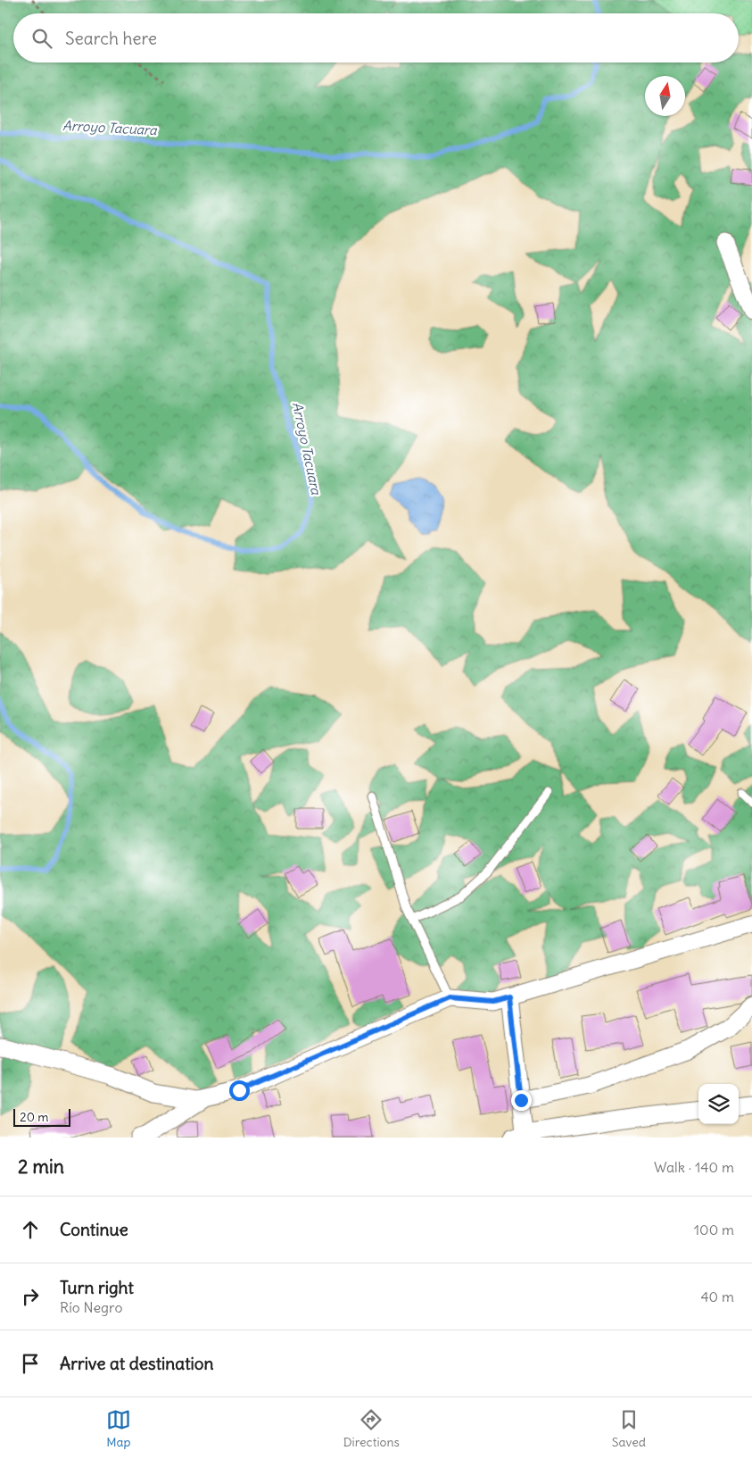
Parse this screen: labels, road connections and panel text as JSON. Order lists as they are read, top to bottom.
{
  "water": ["Arroyo Tacuara"],
  "scale_bar": "20 m",
  "north": "top",
  "page": {
    "search": "Search here",
    "scale": "20 m",
    "heading": ["2 min", "Walk · 140 m"],
    "list": [
      ["Continue", "100 m"],
      ["Turn right", "Río Negro", "40 m"],
      "Arrive at destination"
    ],
    "nav": ["Map", "Directions", "Saved"]
  }
}
